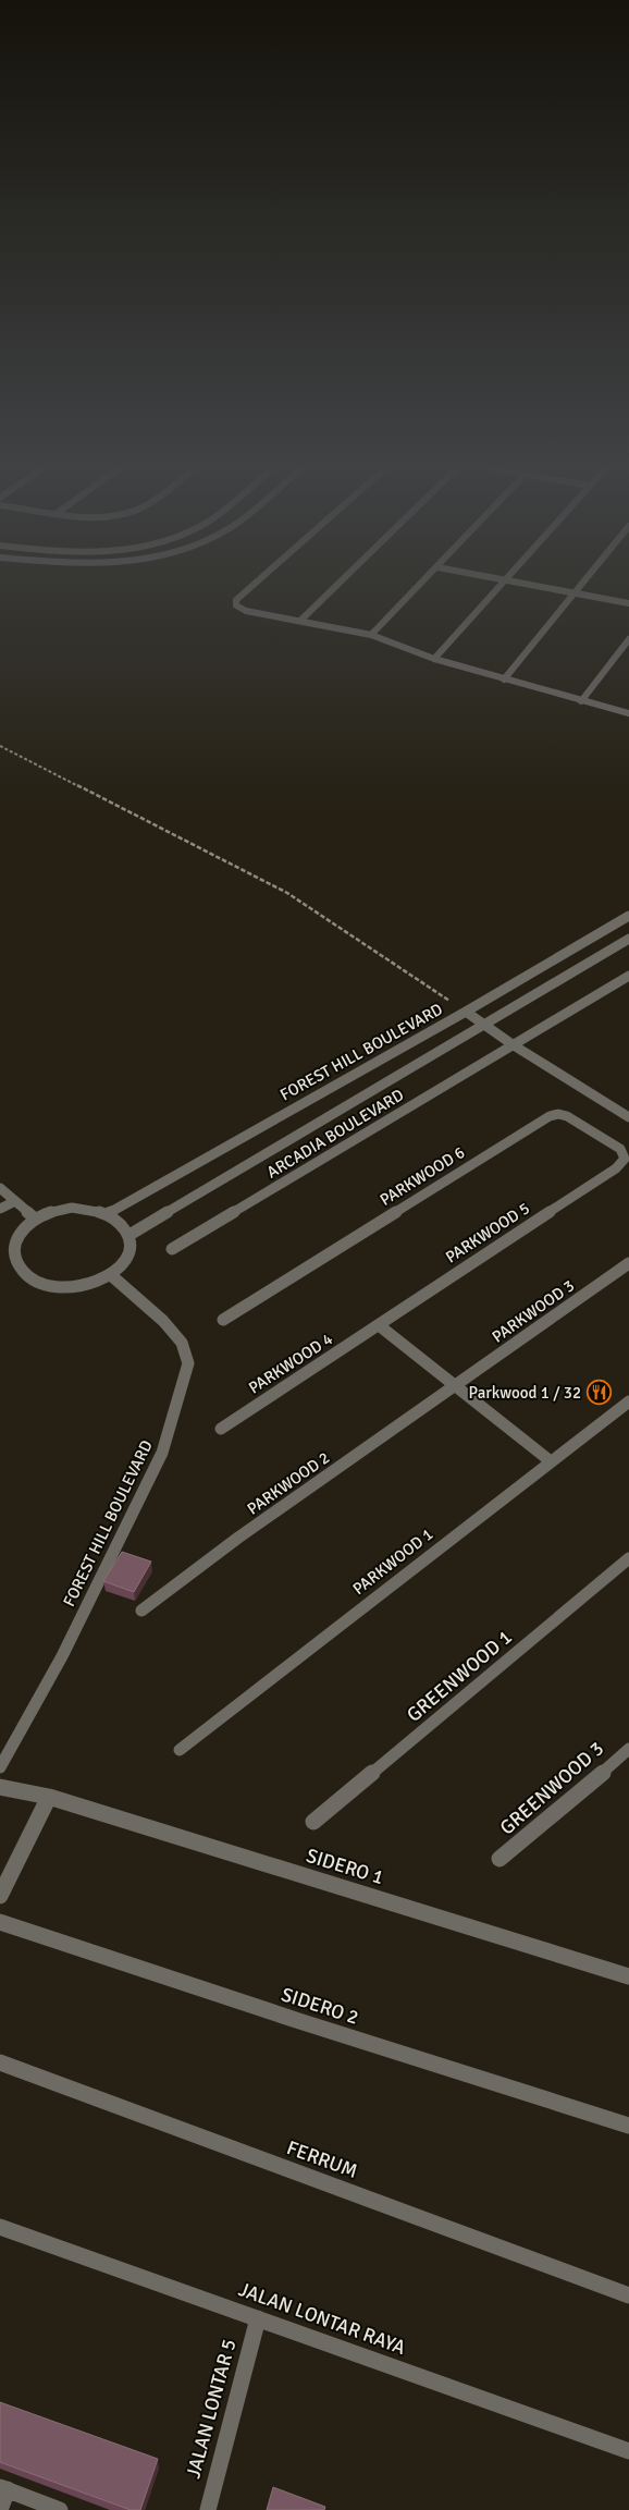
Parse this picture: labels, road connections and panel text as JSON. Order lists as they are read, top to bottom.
{
  "streets": {
    "street": [
      "FOREST HILL BOULEVARD",
      "ARCADIA BOULEVARD",
      "PARKWOOD 6",
      "PARKWOOD 5",
      "PARKWOOD 3",
      "PARKWOOD 4",
      "PARKWOOD 2",
      "PARKWOOD 1",
      "GREENWOOD 1",
      "GREENWOOD 3",
      "SIDERO 1",
      "SIDERO 2",
      "FERRUM",
      "JALAN LONTAR RAYA",
      "JALAN LONTAR 5"
    ]
  },
  "crossings": [
    ["PARKWOOD 6", "PARKWOOD 5"],
    ["PARKWOOD 5", "PARKWOOD 4"],
    ["PARKWOOD 3", "PARKWOOD 2"],
    ["JALAN LONTAR RAYA", "JALAN LONTAR 5"]
  ],
  "places": {
    "restaurant": ["Parkwood 1 / 32"]
  }
}
